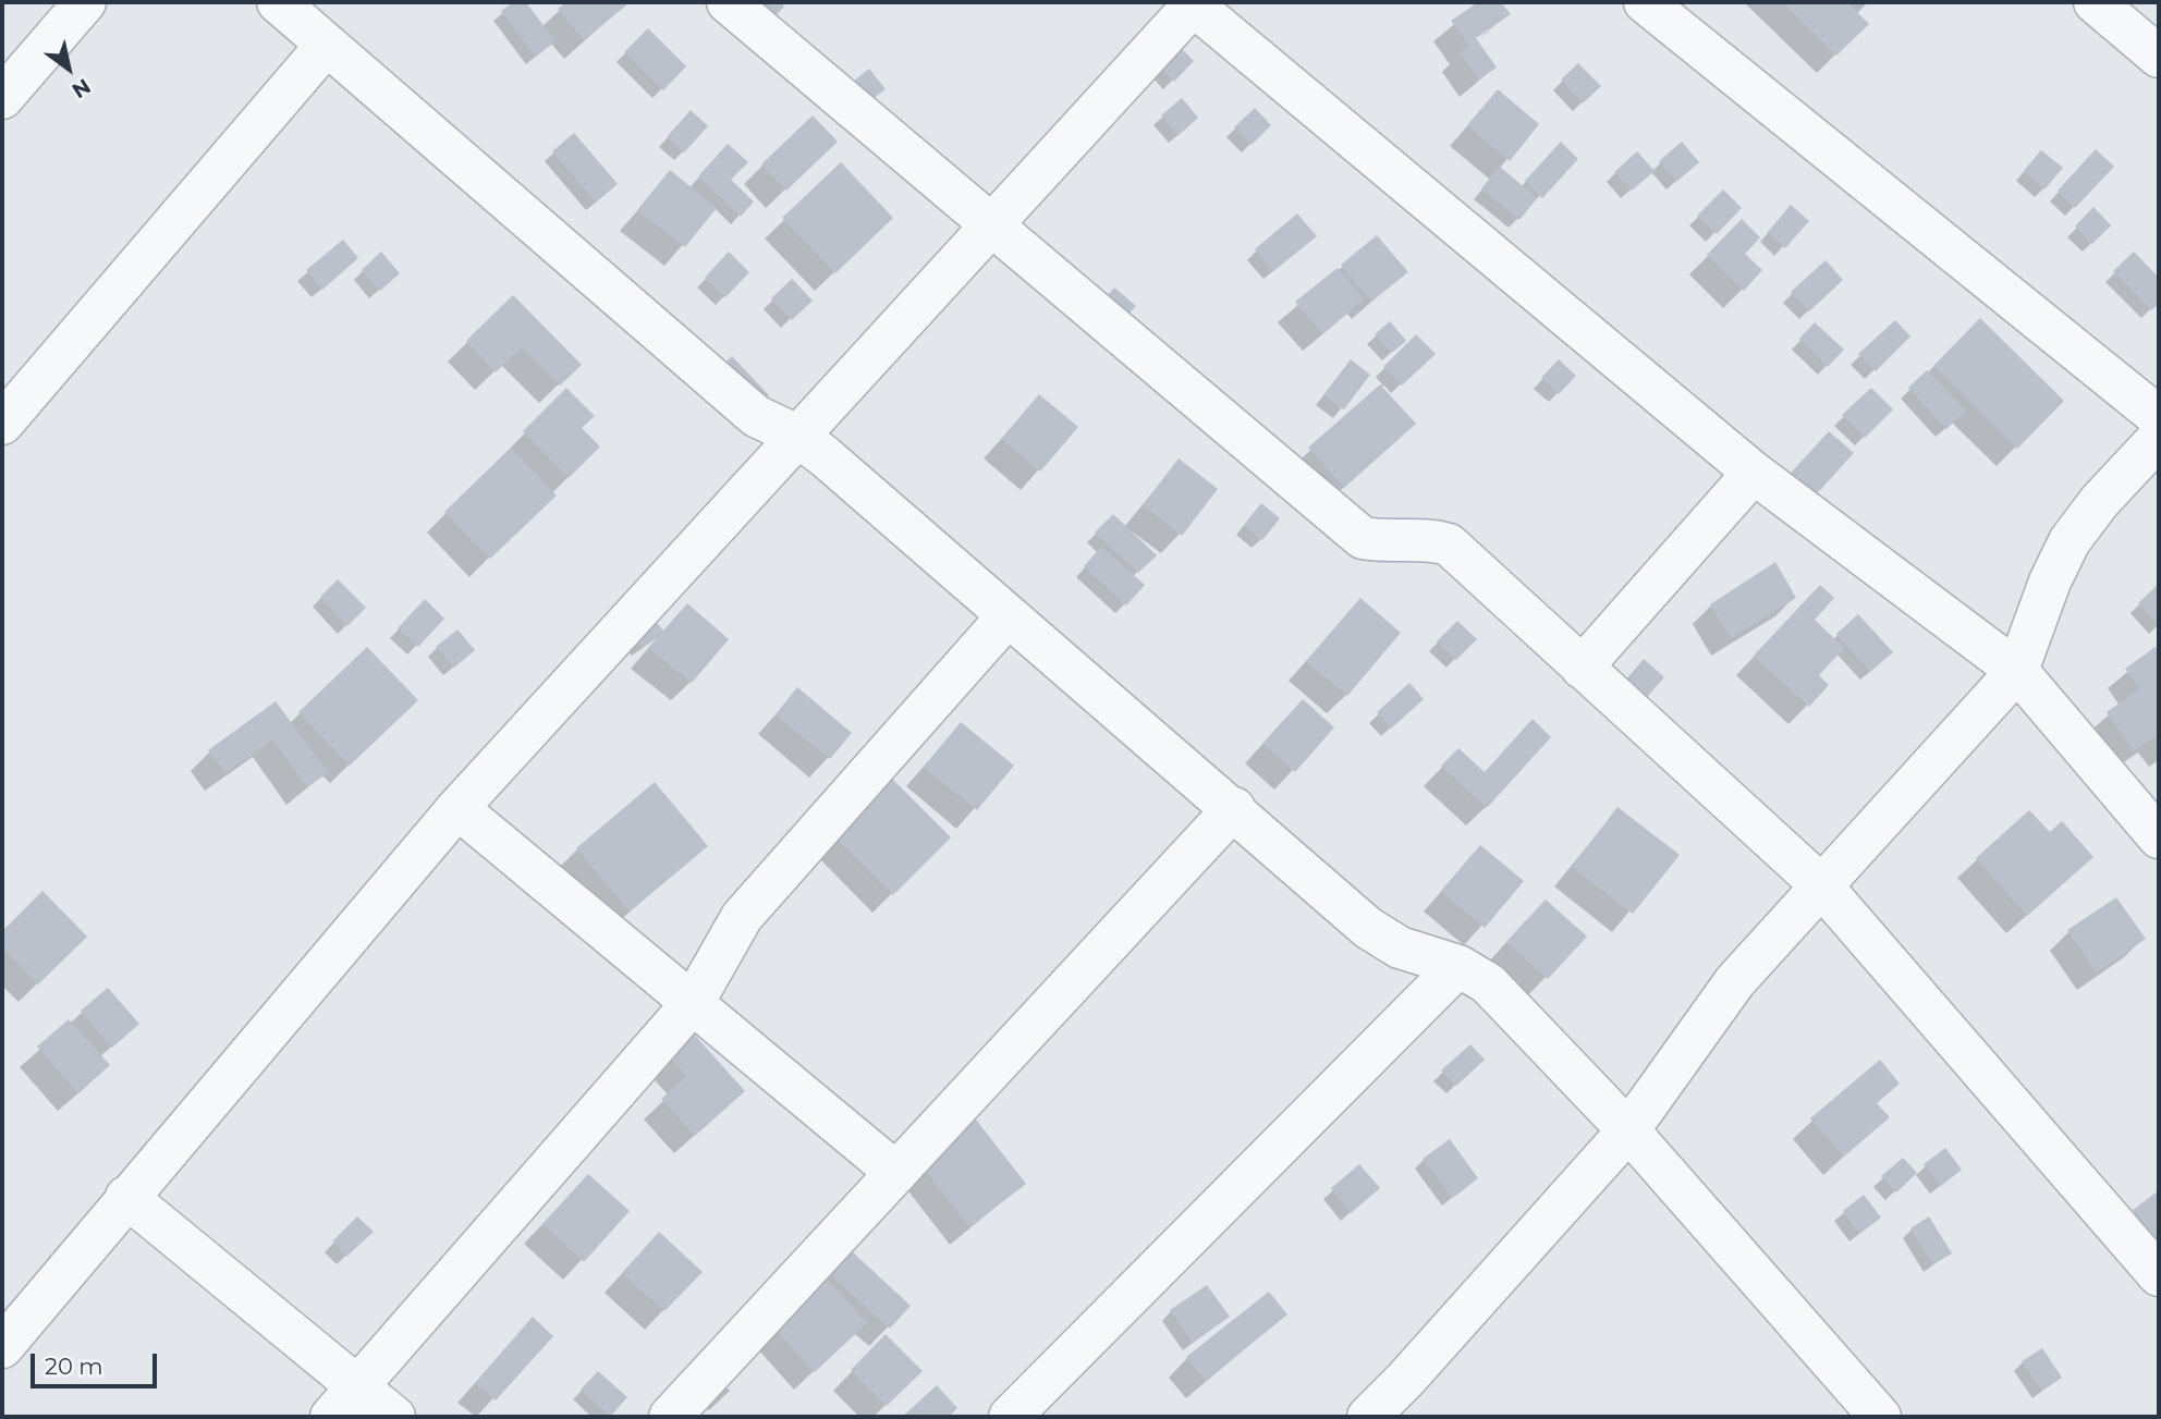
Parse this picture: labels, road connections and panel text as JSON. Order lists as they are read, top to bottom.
{
  "scale_bar": "20 m",
  "north": "bottom right"
}
